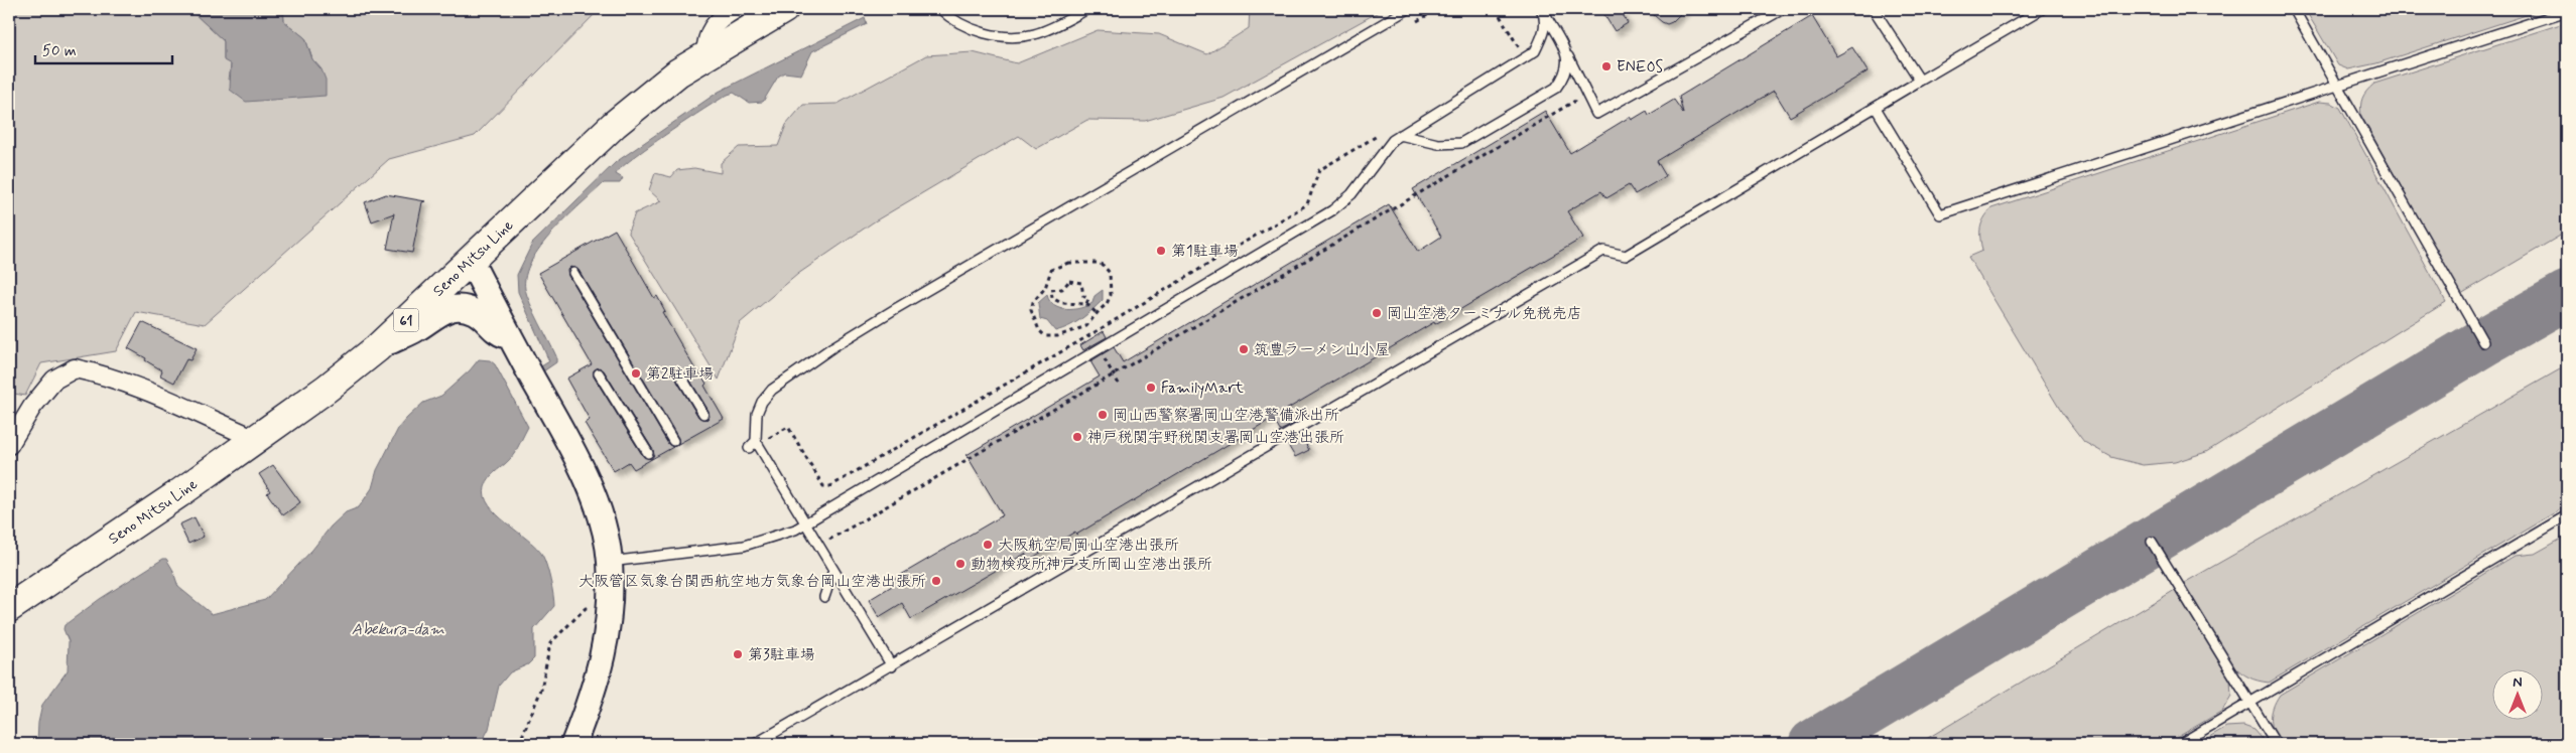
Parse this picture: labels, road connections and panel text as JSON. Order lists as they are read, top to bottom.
{
  "streets": {
    "main road": ["Seno Mitsu Line", "61"]
  },
  "water": ["Abekura-dam"],
  "places": [
    "ENEOS",
    "第1駐車場",
    "岡山空港ターミナル免税売店",
    "筑豊ラーメン山小屋",
    "第2駐車場",
    "FamilyMart",
    "岡山西警察署岡山空港警備派出所",
    "神戸税関宇野税関支署岡山空港出張所",
    "大阪航空局岡山空港出張所",
    "動物検疫所神戸支所岡山空港出張所",
    "大阪管区気象台関西航空地方気象台岡山空港出張所",
    "第3駐車場"
  ],
  "scale_bar": "50 m",
  "north": "top"
}
